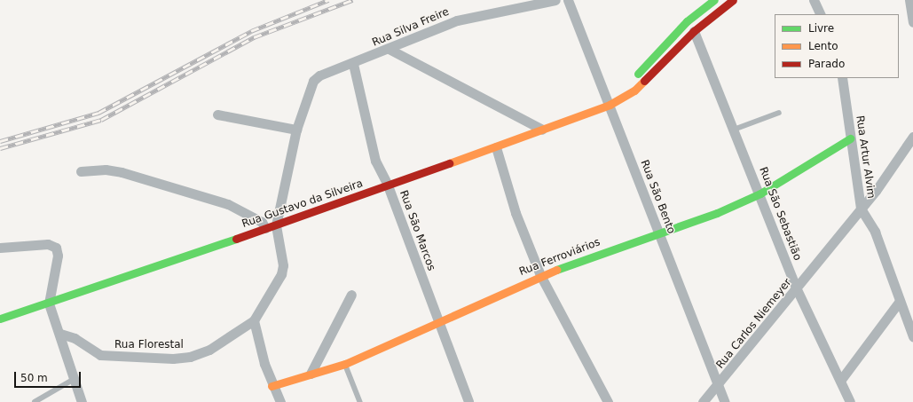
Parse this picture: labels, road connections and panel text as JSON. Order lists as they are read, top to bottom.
{
  "streets": {
    "main road": ["Rua Gustavo da Silveira", "Rua Ferroviários"],
    "street": [
      "Rua Silva Freire",
      "Rua Artur Alvim",
      "Rua São Bento",
      "Rua São Sebastião",
      "Rua São Marcos",
      "Rua Carlos Niemeyer",
      "Rua Florestal"
    ]
  },
  "crossings": [
    ["Rua Silva Freire", "Rua São Marcos"],
    ["Rua Artur Alvim", "Rua Ferroviários"],
    ["Rua Artur Alvim", "Rua Carlos Niemeyer"],
    ["Rua São Bento", "Rua Gustavo da Silveira"],
    ["Rua São Bento", "Rua Ferroviários"],
    ["Rua São Bento", "Rua Carlos Niemeyer"],
    ["Rua Gustavo da Silveira", "Rua São Sebastião"],
    ["Rua Gustavo da Silveira", "Rua São Marcos"],
    ["Rua São Sebastião", "Rua Ferroviários"],
    ["Rua São Sebastião", "Rua Carlos Niemeyer"],
    ["Rua São Marcos", "Rua Ferroviários"]
  ],
  "legend": ["Livre", "Lento", "Parado"],
  "scale_bar": "50 m"
}
